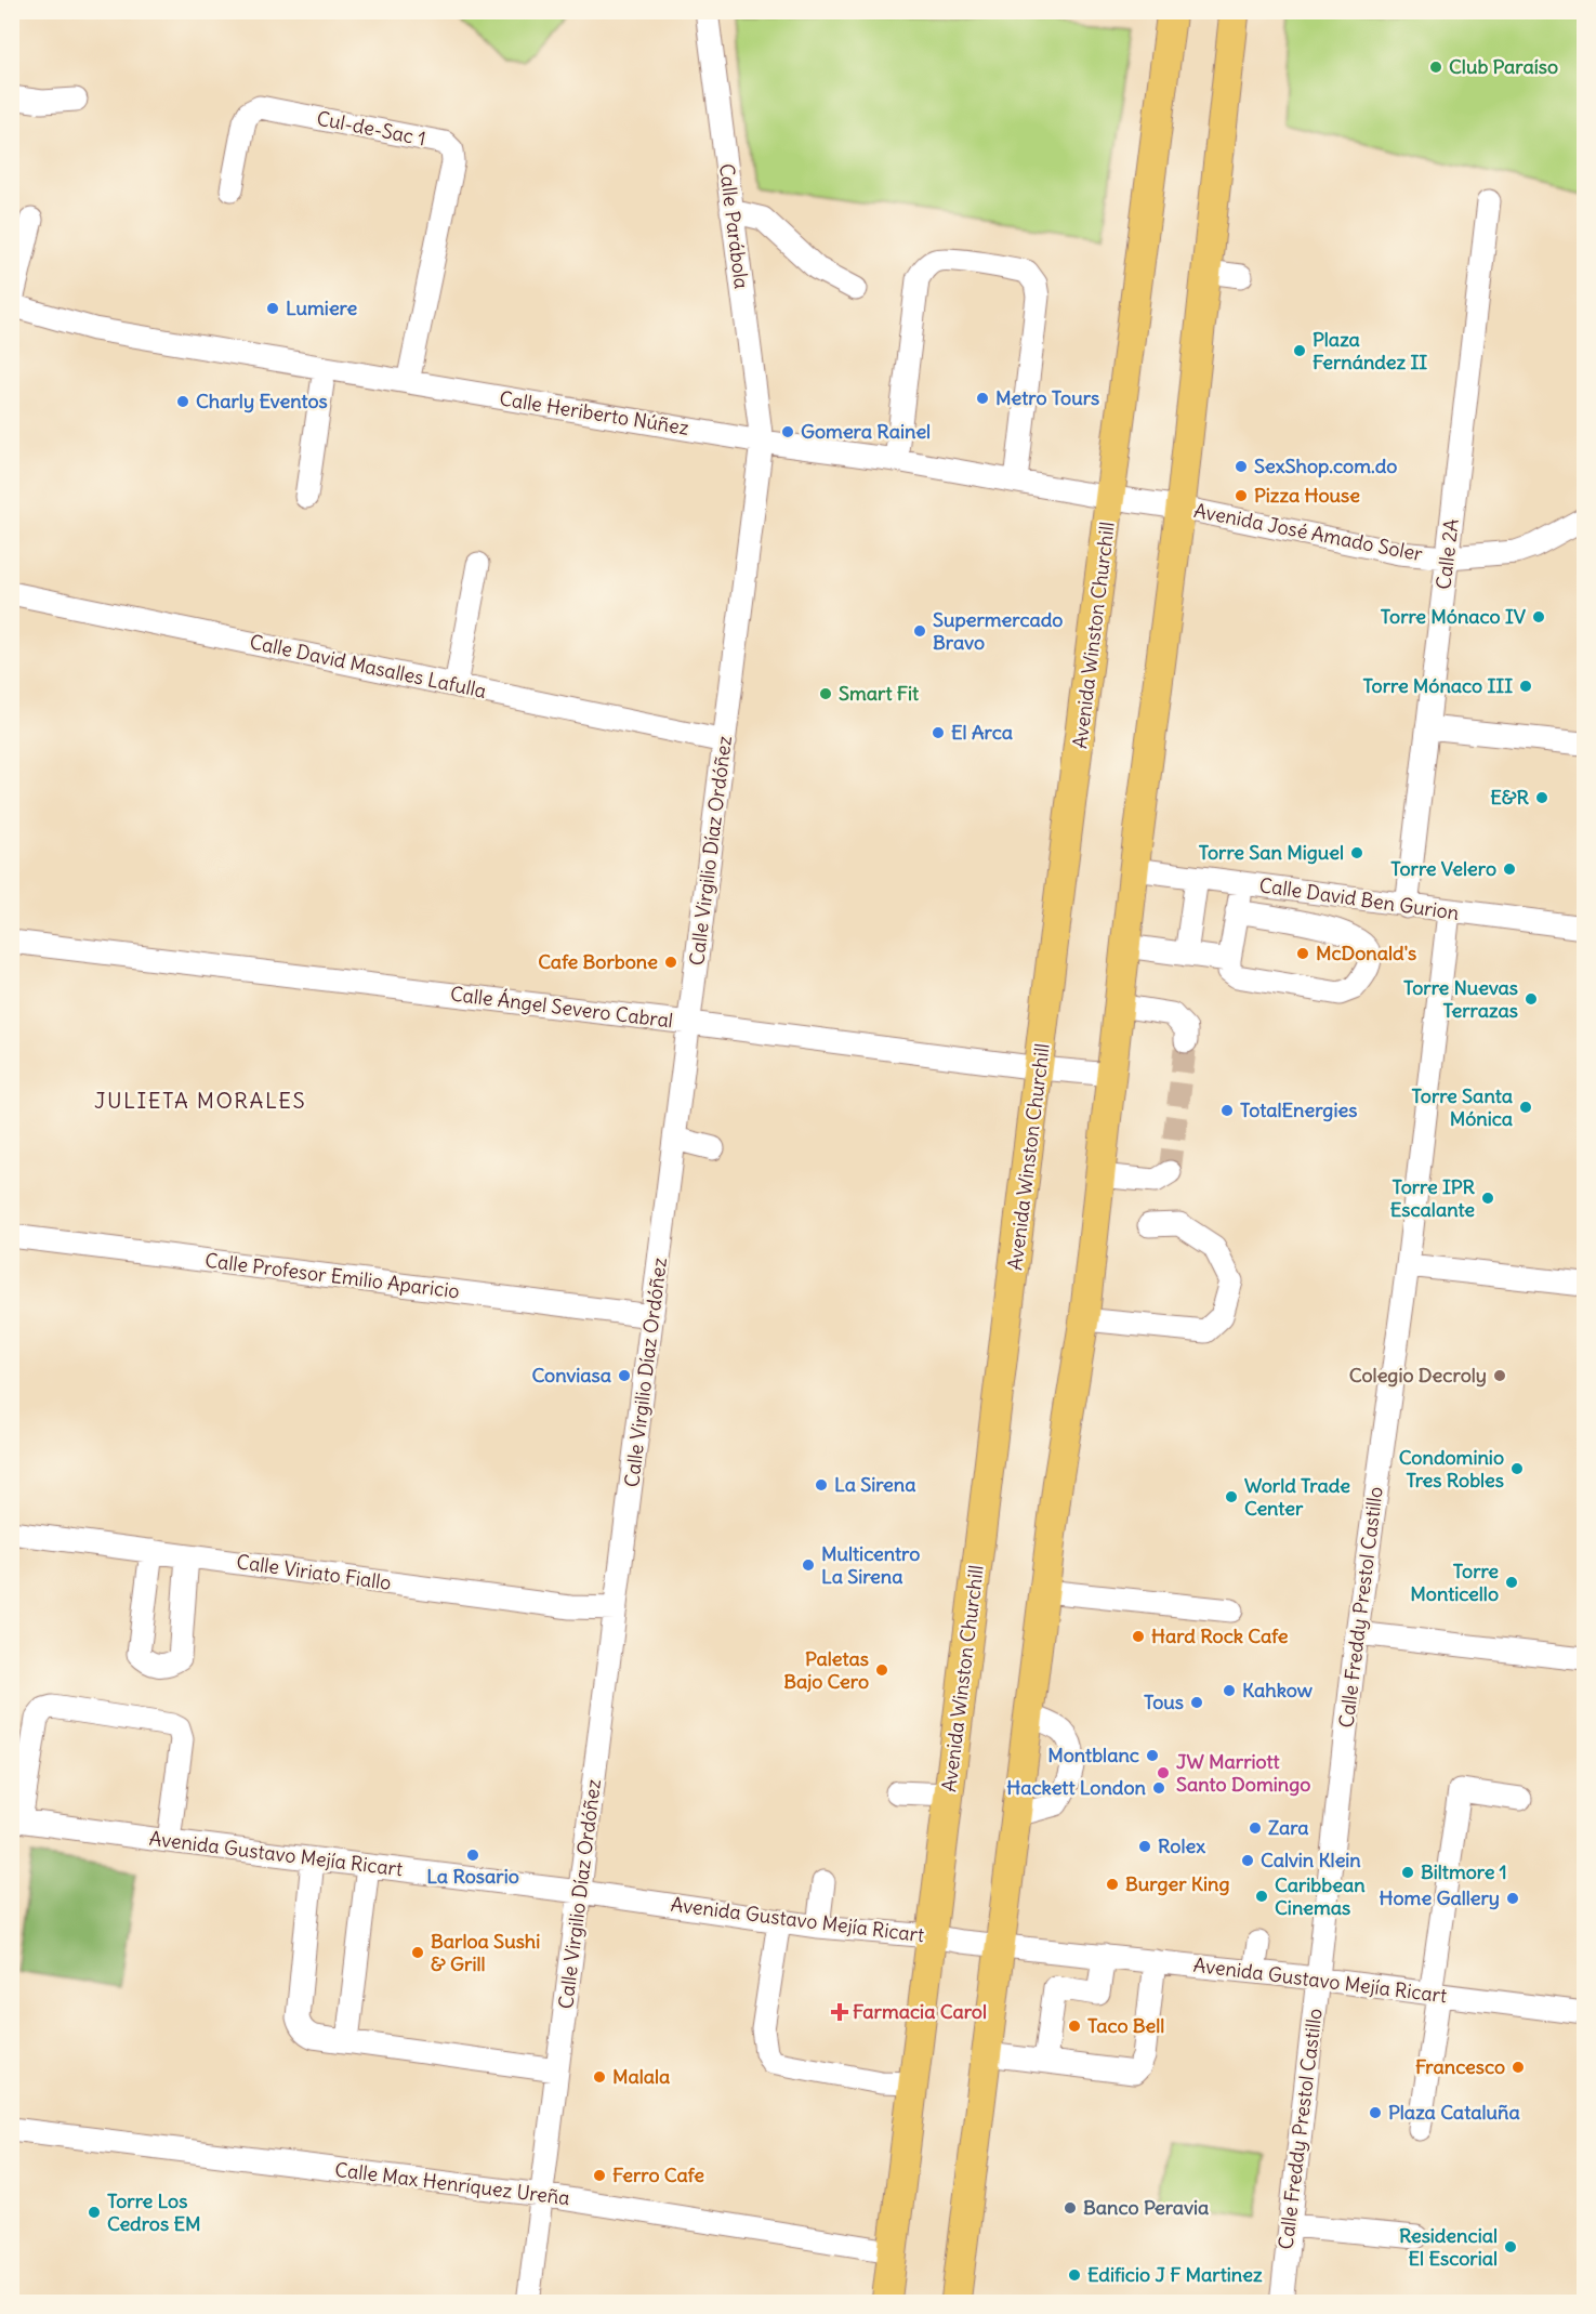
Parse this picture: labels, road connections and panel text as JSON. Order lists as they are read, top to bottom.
{
  "streets": {
    "main road": ["Avenida Winston Churchill"],
    "street": [
      "Cul-de-Sac 1",
      "Calle Parábola",
      "Calle Heriberto Núñez",
      "Avenida José Amado Soler",
      "Calle 2A",
      "Calle David Masalles Lafulla",
      "Calle Virgilio Díaz Ordóñez",
      "Calle David Ben Gurion",
      "Calle Ángel Severo Cabral",
      "Calle Profesor Emilio Aparicio",
      "Calle Viriato Fiallo",
      "Calle Freddy Prestol Castillo",
      "Avenida Gustavo Mejía Ricart",
      "Calle Max Henríquez Ureña"
    ]
  },
  "crossings": [
    ["Cul-de-Sac 1", "Calle Heriberto Núñez"],
    ["Calle Parábola", "Calle Heriberto Núñez"],
    ["Calle Parábola", "Calle Virgilio Díaz Ordóñez"],
    ["Calle Heriberto Núñez", "Avenida José Amado Soler"],
    ["Calle Heriberto Núñez", "Avenida Winston Churchill"],
    ["Calle Heriberto Núñez", "Calle Virgilio Díaz Ordóñez"],
    ["Avenida José Amado Soler", "Calle 2A"],
    ["Calle 2A", "Calle David Ben Gurion"],
    ["Avenida Winston Churchill", "Calle Ángel Severo Cabral"],
    ["Avenida Winston Churchill", "Avenida Gustavo Mejía Ricart"],
    ["Avenida Winston Churchill", "Calle Max Henríquez Ureña"],
    ["Calle David Masalles Lafulla", "Calle Virgilio Díaz Ordóñez"],
    ["Calle Virgilio Díaz Ordóñez", "Calle Ángel Severo Cabral"],
    ["Calle Virgilio Díaz Ordóñez", "Calle Profesor Emilio Aparicio"],
    ["Calle Virgilio Díaz Ordóñez", "Calle Viriato Fiallo"],
    ["Calle Virgilio Díaz Ordóñez", "Avenida Gustavo Mejía Ricart"],
    ["Calle Virgilio Díaz Ordóñez", "Calle Max Henríquez Ureña"],
    ["Calle David Ben Gurion", "Calle Freddy Prestol Castillo"],
    ["Calle Freddy Prestol Castillo", "Avenida Gustavo Mejía Ricart"]
  ],
  "districts": ["JULIETA MORALES"],
  "places": {
    "other": [
      "Club Paraíso",
      "Lumiere",
      "Plaza Fernández II",
      "Metro Tours",
      "Charly Eventos",
      "Gomera Rainel",
      "SexShop.com.do",
      "Pizza House",
      "Torre Mónaco IV",
      "Supermercado Bravo",
      "Torre Mónaco III",
      "Smart Fit",
      "El Arca",
      "E&R",
      "Torre San Miguel",
      "Torre Velero",
      "McDonald's",
      "Cafe Borbone",
      "Torre Nuevas Terrazas",
      "Torre Santa Mónica",
      "TotalEnergies",
      "Torre IPR Escalante",
      "Conviasa",
      "Colegio Decroly",
      "Condominio Tres Robles",
      "La Sirena",
      "World Trade Center",
      "Multicentro La Sirena",
      "Torre Monticello",
      "Hard Rock Cafe",
      "Paletas Bajo Cero",
      "Kahkow",
      "Tous",
      "Montblanc",
      "JW Marriott Santo Domingo",
      "Hackett London",
      "Zara",
      "Rolex",
      "La Rosario",
      "Calvin Klein",
      "Biltmore 1",
      "Burger King",
      "Caribbean Cinemas",
      "Home Gallery",
      "Barloa Sushi & Grill",
      "Taco Bell",
      "Francesco",
      "Malala",
      "Plaza Cataluña",
      "Ferro Cafe",
      "Banco Peravia",
      "Torre Los Cedros EM",
      "Residencial El Escorial",
      "Edificio J F Martinez"
    ],
    "health": ["Farmacia Carol"]
  }
}
